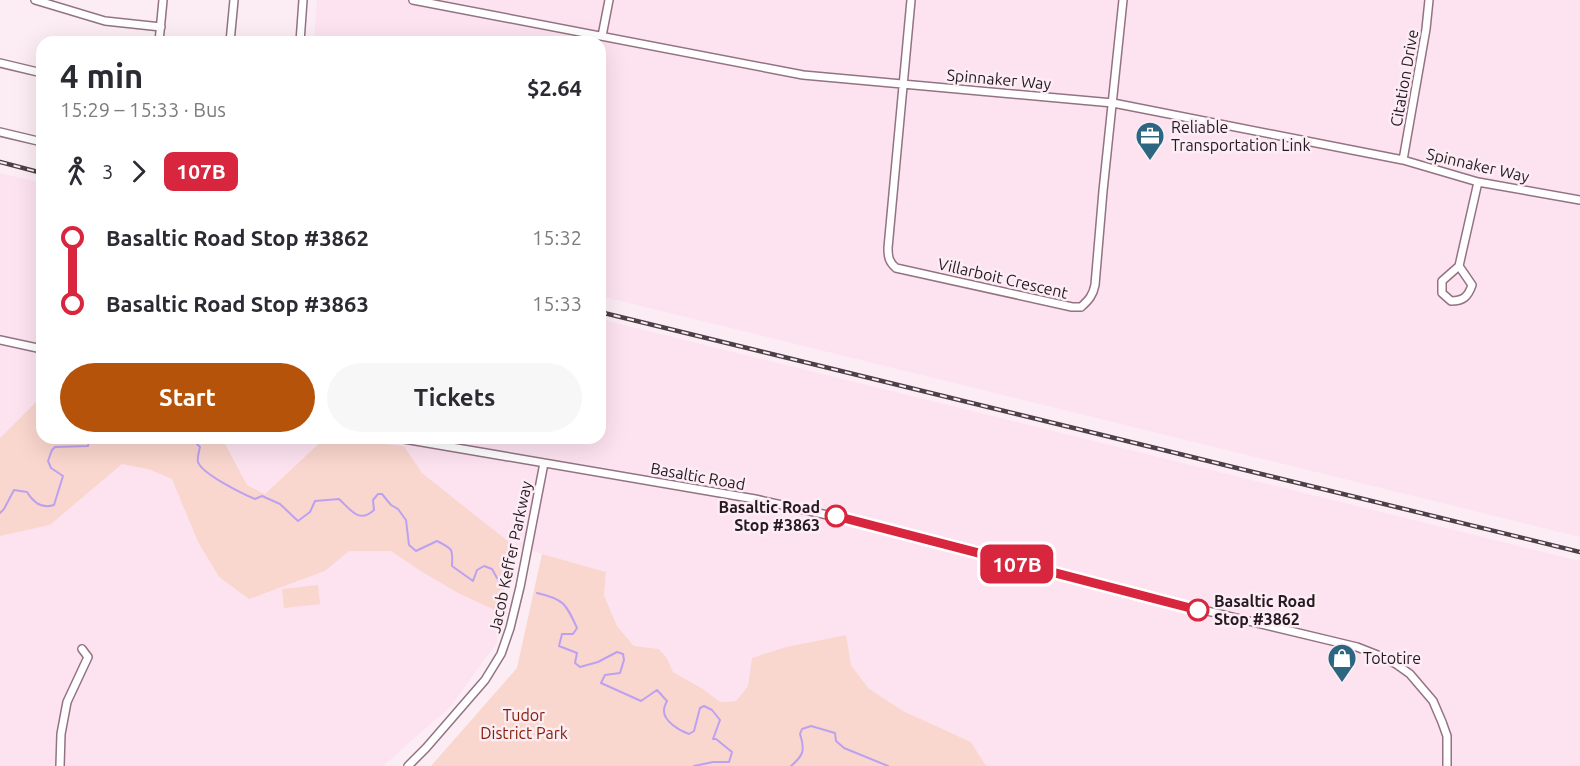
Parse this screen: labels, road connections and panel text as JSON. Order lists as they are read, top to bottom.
{
  "streets": {
    "street": [
      "Citation Drive",
      "Spinnaker Way",
      "Villarboit Crescent",
      "Basaltic Road",
      "Jacob Keffer Parkway"
    ]
  },
  "crossings": [
    ["Citation Drive", "Spinnaker Way"],
    ["Spinnaker Way", "Villarboit Crescent"],
    ["Basaltic Road", "Jacob Keffer Parkway"]
  ],
  "parks": ["Tudor District Park"],
  "places": {
    "office": ["Reliable Transportation Link"],
    "other": ["Basaltic Road Stop #3863", "Basaltic Road Stop #3862"],
    "shop": ["Tototire"]
  },
  "lines": ["bus line 107B"],
  "page": {
    "on_map": "107B",
    "heading": ["4 min", "15:29 – 15:33 · Bus", "$2.64"],
    "legs": ["3", "107B"],
    "list": [
      {
        "name": "Basaltic Road Stop #3862",
        "value": "15:32"
      },
      {
        "name": "Basaltic Road Stop #3863",
        "value": "15:33"
      }
    ],
    "buttons": ["Start", "Tickets"]
  }
}
